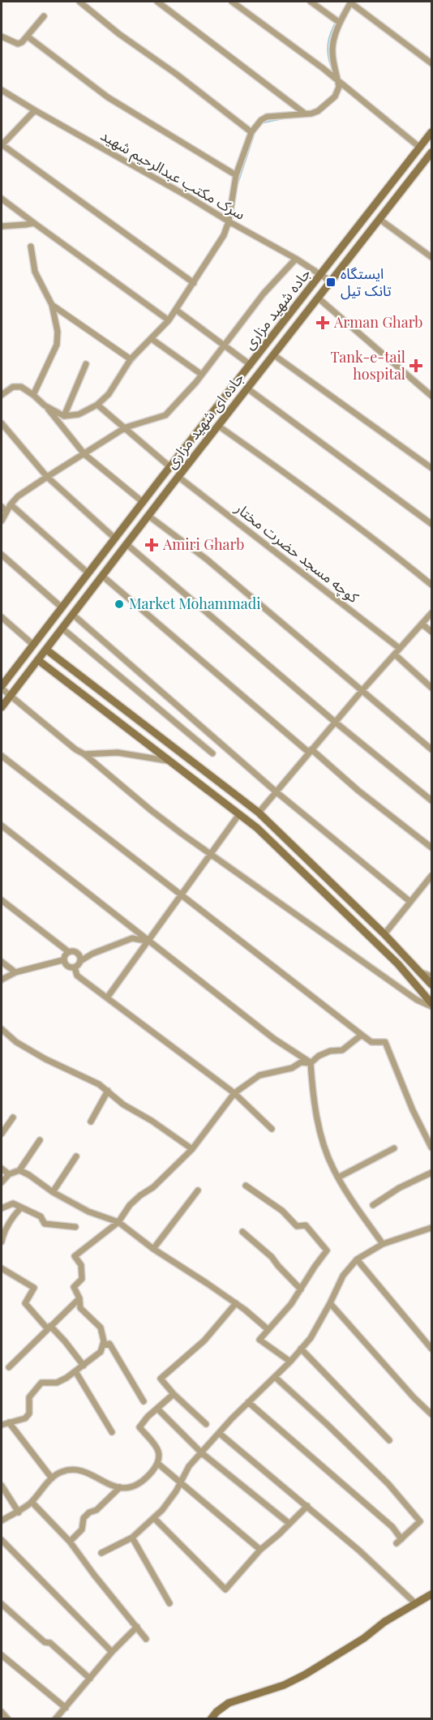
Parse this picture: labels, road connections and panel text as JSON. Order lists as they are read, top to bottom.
{
  "streets": {
    "main road": ["جاده شهید مزاری", "جاده ای شهید مزاری"],
    "street": ["سرک مکتب عبدالرحیم شهید", "کوچه مسجد حضرت مختار"]
  },
  "crossings": [
    ["سرک مکتب عبدالرحیم شهید", "جاده شهید مزاری"],
    ["سرک مکتب عبدالرحیم شهید", "جاده ای شهید مزاری"],
    ["جاده ای شهید مزاری", "کوچه مسجد حضرت مختار"]
  ],
  "places": {
    "transit": ["ایستگاه تانک تیل"],
    "health": ["Arman Gharb", "Tank-e-tail hospital", "Amiri Gharb"],
    "other": ["Market Mohammadi"]
  }
}
